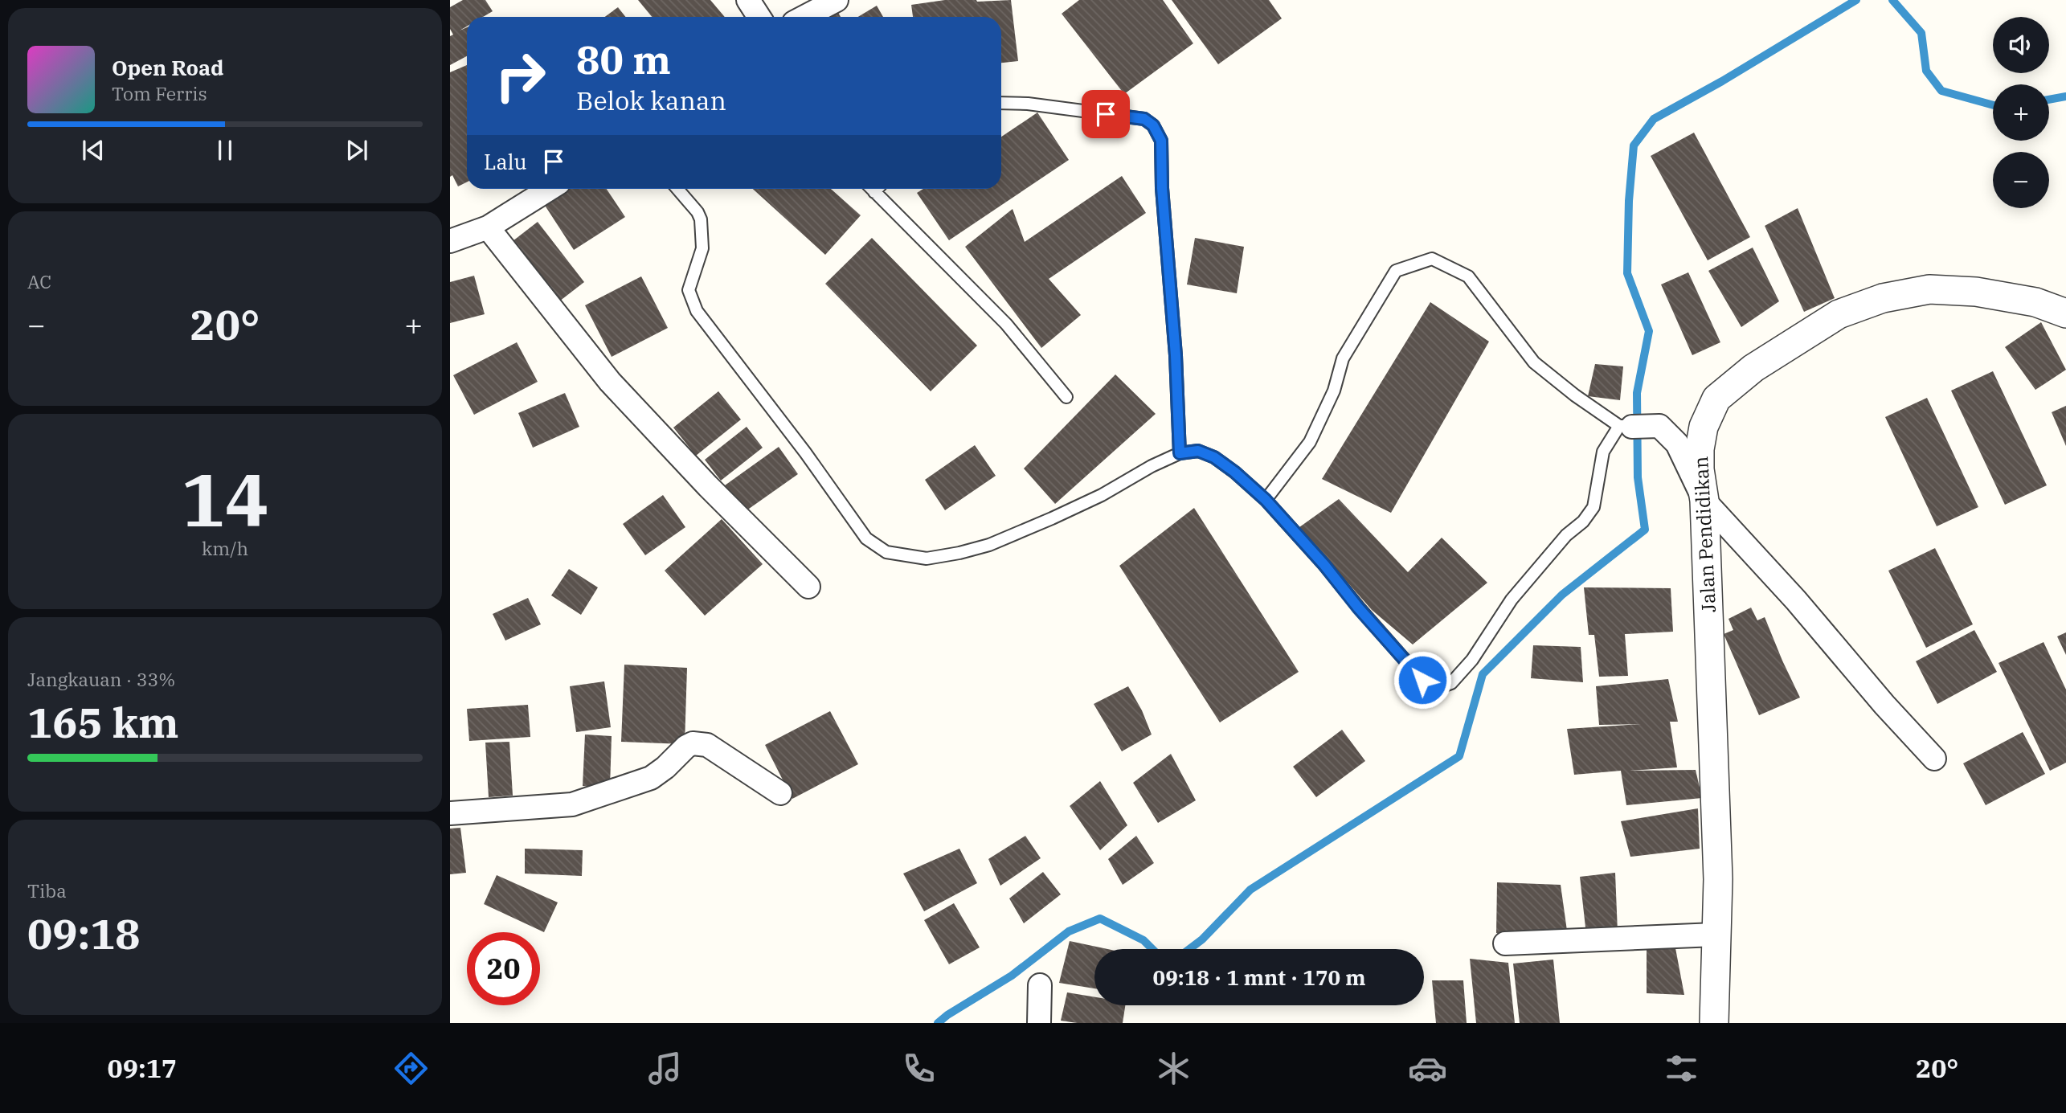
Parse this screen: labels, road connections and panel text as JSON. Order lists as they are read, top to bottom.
{
  "streets": {
    "street": ["Jalan Pendidikan"]
  },
  "page": {
    "map_buttons": ["+", "−"],
    "turn": ["80 m", "Belok kanan"],
    "song": ["Open Road", "Tom Ferris"],
    "then": "Lalu",
    "tile": [
      "AC",
      ["14", "km/h"],
      ["Jangkauan · 33%", "165 km"],
      ["Tiba", "09:18"]
    ],
    "heat": ["−", "20°", "+"],
    "limit": "20",
    "trip": "09:18 · 1 mnt · 170 m",
    "tabs": ["09:17", "20°"]
  }
}
